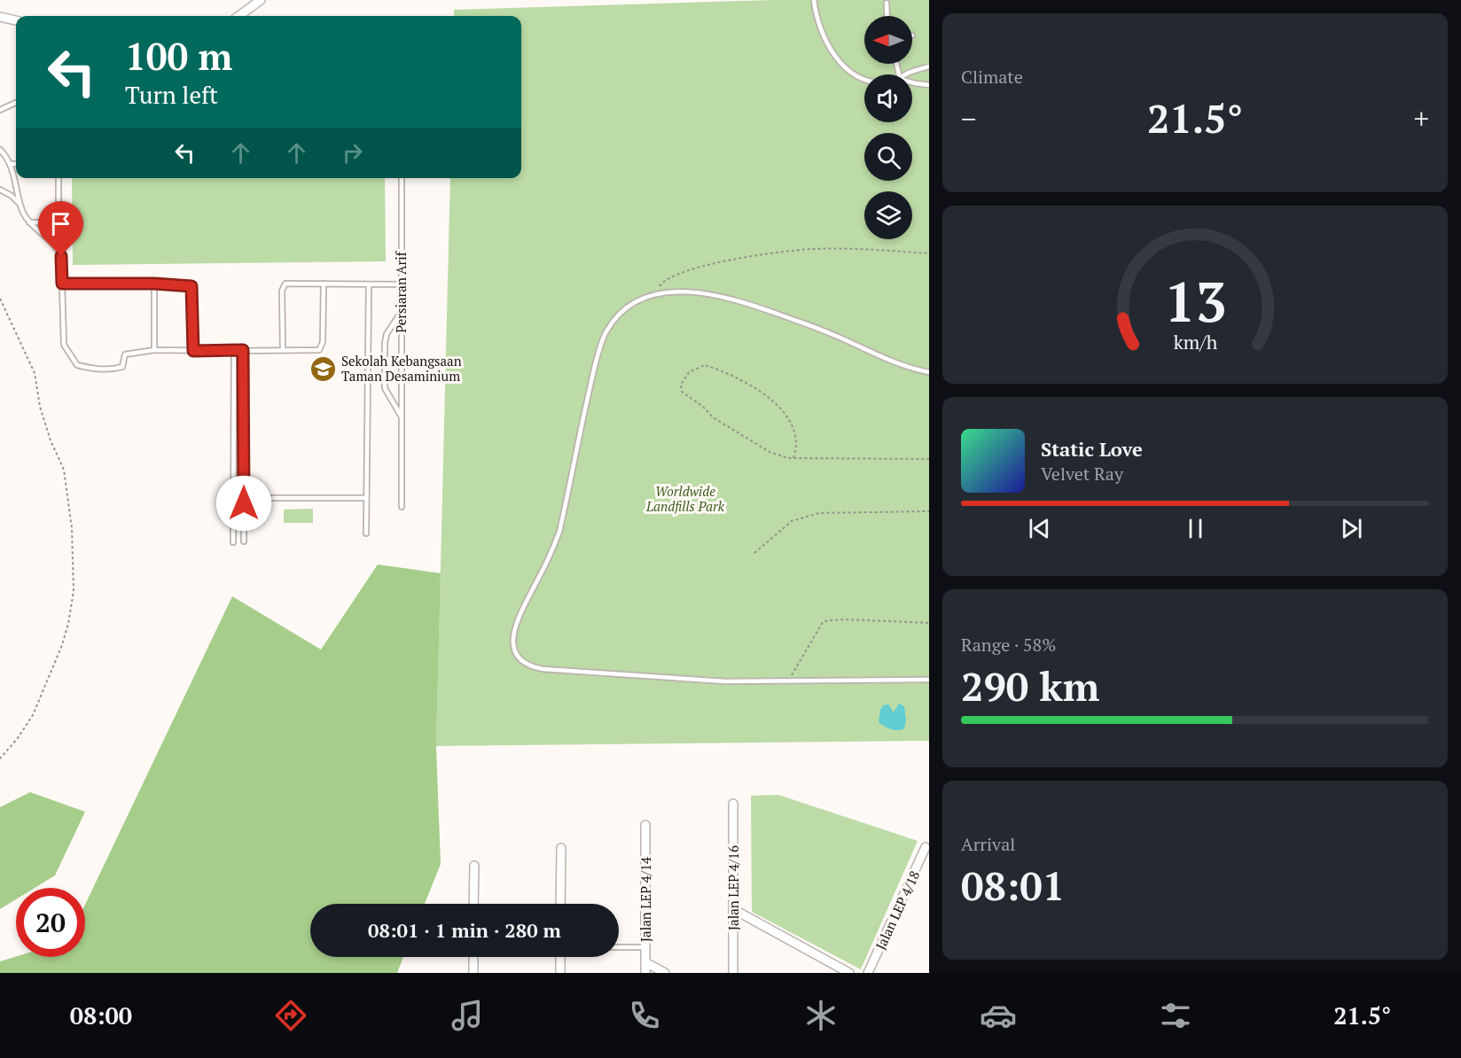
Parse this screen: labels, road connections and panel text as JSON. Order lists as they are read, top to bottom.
{
  "streets": {
    "street": ["Jalan LEP 4/16", "Jalan LEP 4/14", "Jalan LEP 4/18"],
    "lane": ["Persiaran Arif"]
  },
  "parks": ["Worldwide Landfills Park"],
  "places": {
    "school or university": ["Sekolah Kebangsaan Taman Desaminium"]
  },
  "north": "left",
  "page": {
    "tile": [
      "Climate",
      ["Range · 58%", "290 km"],
      ["Arrival", "08:01"]
    ],
    "turn": ["100 m", "Turn left"],
    "heat": ["−", "21.5°", "+"],
    "song": ["Static Love", "Velvet Ray"],
    "limit": "20",
    "trip": "08:01 · 1 min · 280 m",
    "tabs": ["08:00", "21.5°"],
    "gauge": ["13", "km/h"]
  }
}
